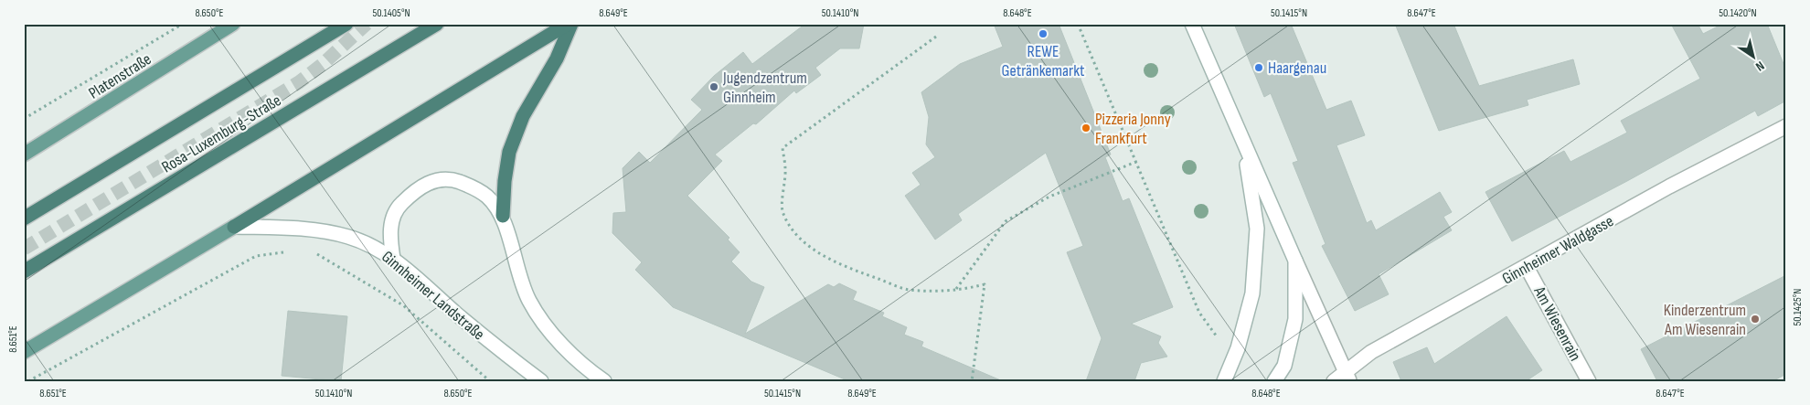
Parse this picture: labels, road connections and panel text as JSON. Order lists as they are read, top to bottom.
{
  "streets": {
    "highway": ["Rosa-Luxemburg-Straße"],
    "main road": [
      "Platenstraße",
      "Ginnheimer Waldgasse",
      "Ginnheimer Landstraße",
      "Am Wiesenrain"
    ]
  },
  "crossings": [
    ["Ginnheimer Waldgasse", "Am Wiesenrain"]
  ],
  "places": [
    "REWE Getränkemarkt",
    "Haargenau",
    "Jugendzentrum Ginnheim",
    "Pizzeria Jonny Frankfurt",
    "Kinderzentrum Am Wiesenrain"
  ],
  "north": "bottom right",
  "coordinates": [
    "8.650°E",
    "50.1405°N",
    "8.649°E",
    "50.1410°N",
    "8.648°E",
    "50.1415°N",
    "8.647°E",
    "50.1420°N",
    "50.1425°N",
    "8.651°E"
  ]
}
